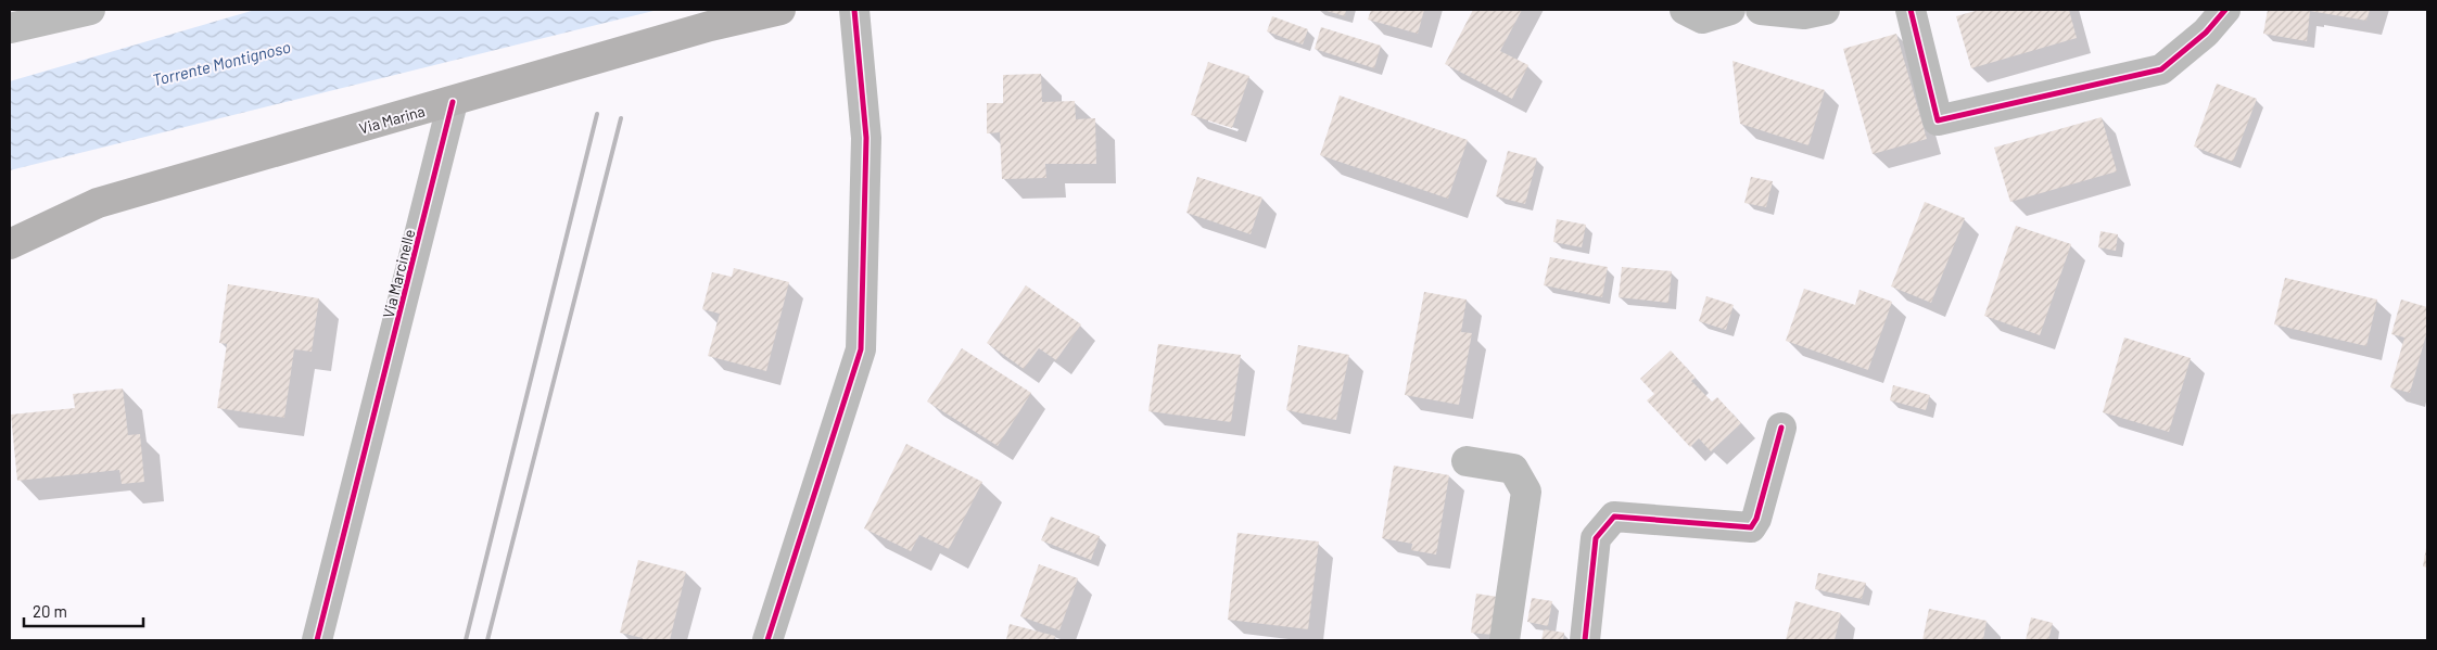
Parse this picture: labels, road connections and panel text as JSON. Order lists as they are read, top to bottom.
{
  "streets": {
    "main road": ["Via Marina"],
    "street": ["Via Marcinelle"]
  },
  "crossings": [
    ["Via Marina", "Via Marcinelle"]
  ],
  "water": ["Torrente Montignoso"],
  "scale_bar": "20 m"
}
